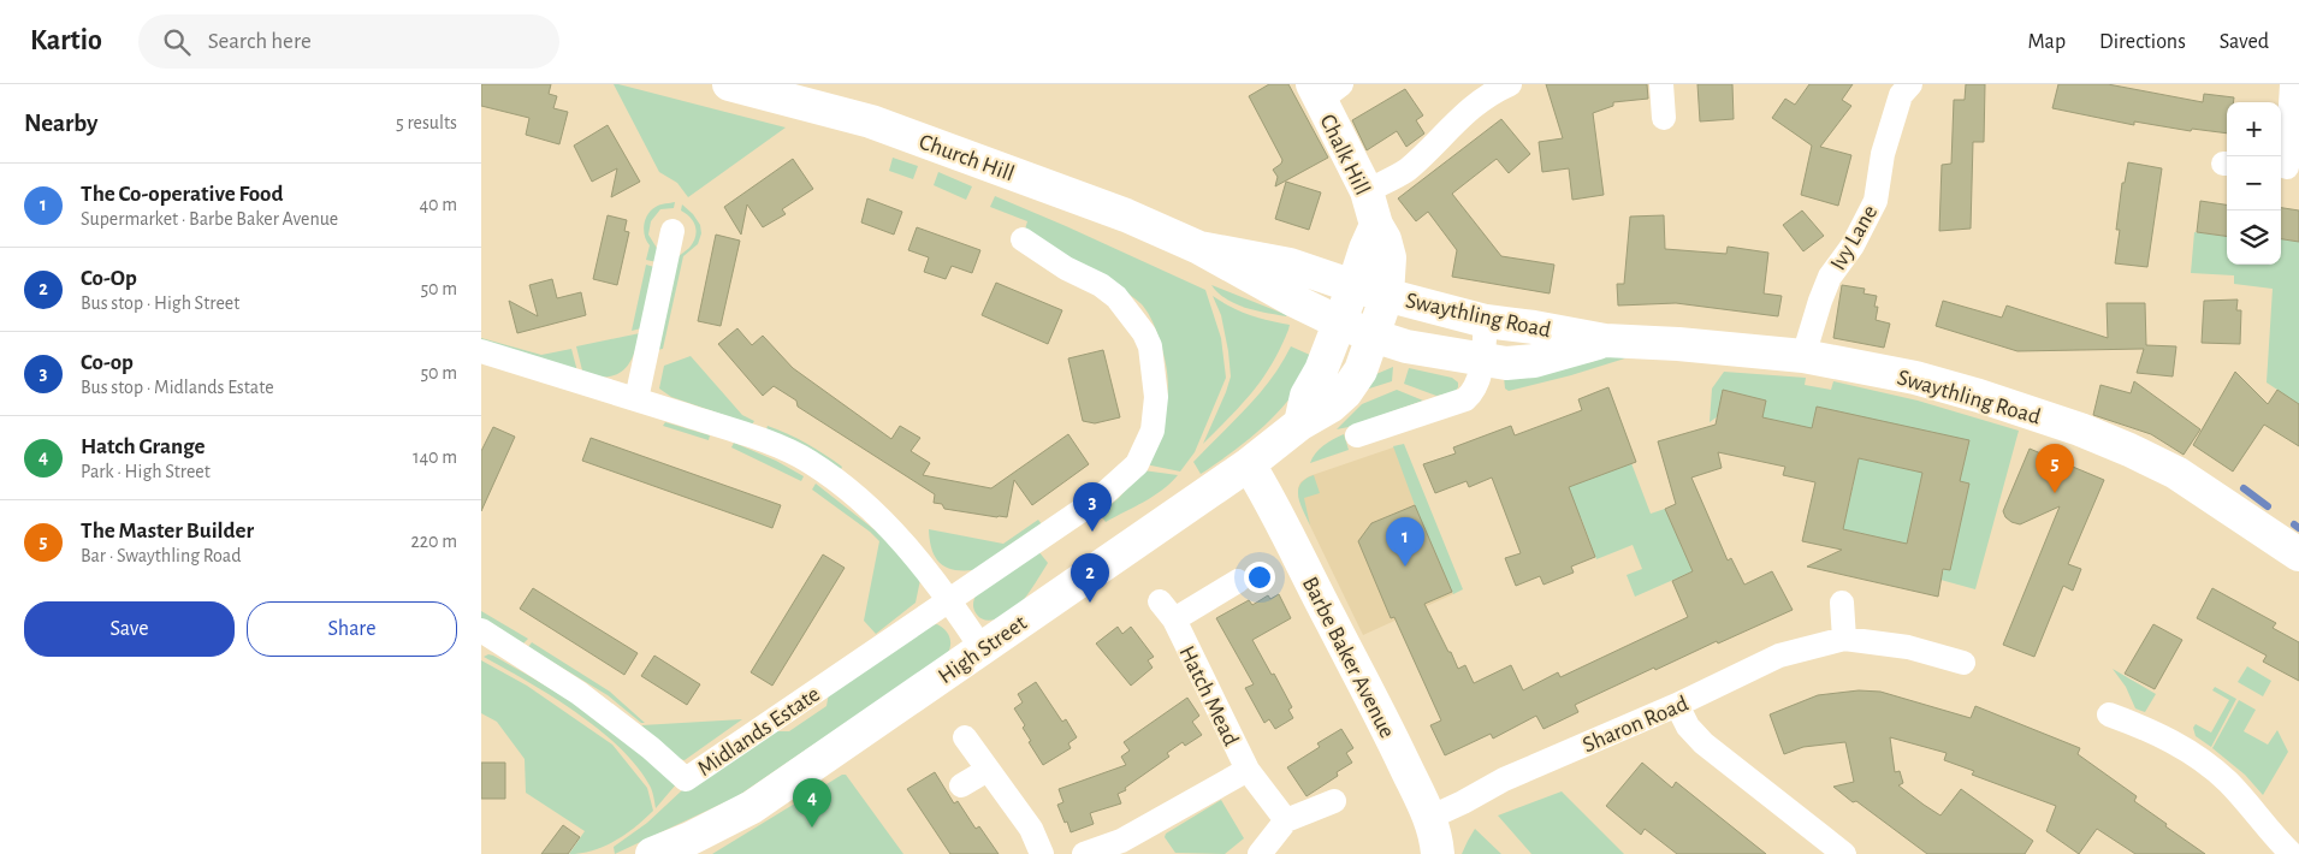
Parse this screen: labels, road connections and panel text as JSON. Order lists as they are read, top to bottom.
{
  "streets": {
    "main road": [
      "Chalk Hill",
      "Church Hill",
      "Swaythling Road",
      "High Street",
      "Barbe Baker Avenue"
    ],
    "street": [
      "Ivy Lane",
      "Hatch Mead",
      "Sharon Road",
      "Midlands Estate"
    ]
  },
  "crossings": [
    ["Chalk Hill", "Church Hill"],
    ["Chalk Hill", "Swaythling Road"],
    ["Chalk Hill", "High Street"],
    ["Church Hill", "Swaythling Road"],
    ["Ivy Lane", "Swaythling Road"],
    ["Swaythling Road", "High Street"],
    ["High Street", "Barbe Baker Avenue"],
    ["Barbe Baker Avenue", "Sharon Road"]
  ],
  "page": {
    "header": "Kartio",
    "search": "Search here",
    "nav": ["Map", "Directions", "Saved"],
    "heading": ["Nearby", "5 results"],
    "map_buttons": ["+", "−"],
    "list": [
      {
        "mark": "1",
        "name": "The Co-operative Food",
        "note": "Supermarket · Barbe Baker Avenue",
        "value": "40 m"
      },
      {
        "mark": "2",
        "name": "Co-Op",
        "note": "Bus stop · High Street",
        "value": "50 m"
      },
      {
        "mark": "3",
        "name": "Co-op",
        "note": "Bus stop · Midlands Estate",
        "value": "50 m"
      },
      {
        "mark": "4",
        "name": "Hatch Grange",
        "note": "Park · High Street",
        "value": "140 m"
      },
      {
        "mark": "5",
        "name": "The Master Builder",
        "note": "Bar · Swaythling Road",
        "value": "220 m"
      }
    ],
    "pins": [
      "5",
      "3",
      "1",
      "2",
      "4"
    ],
    "buttons": ["Save", "Share"]
  }
}
